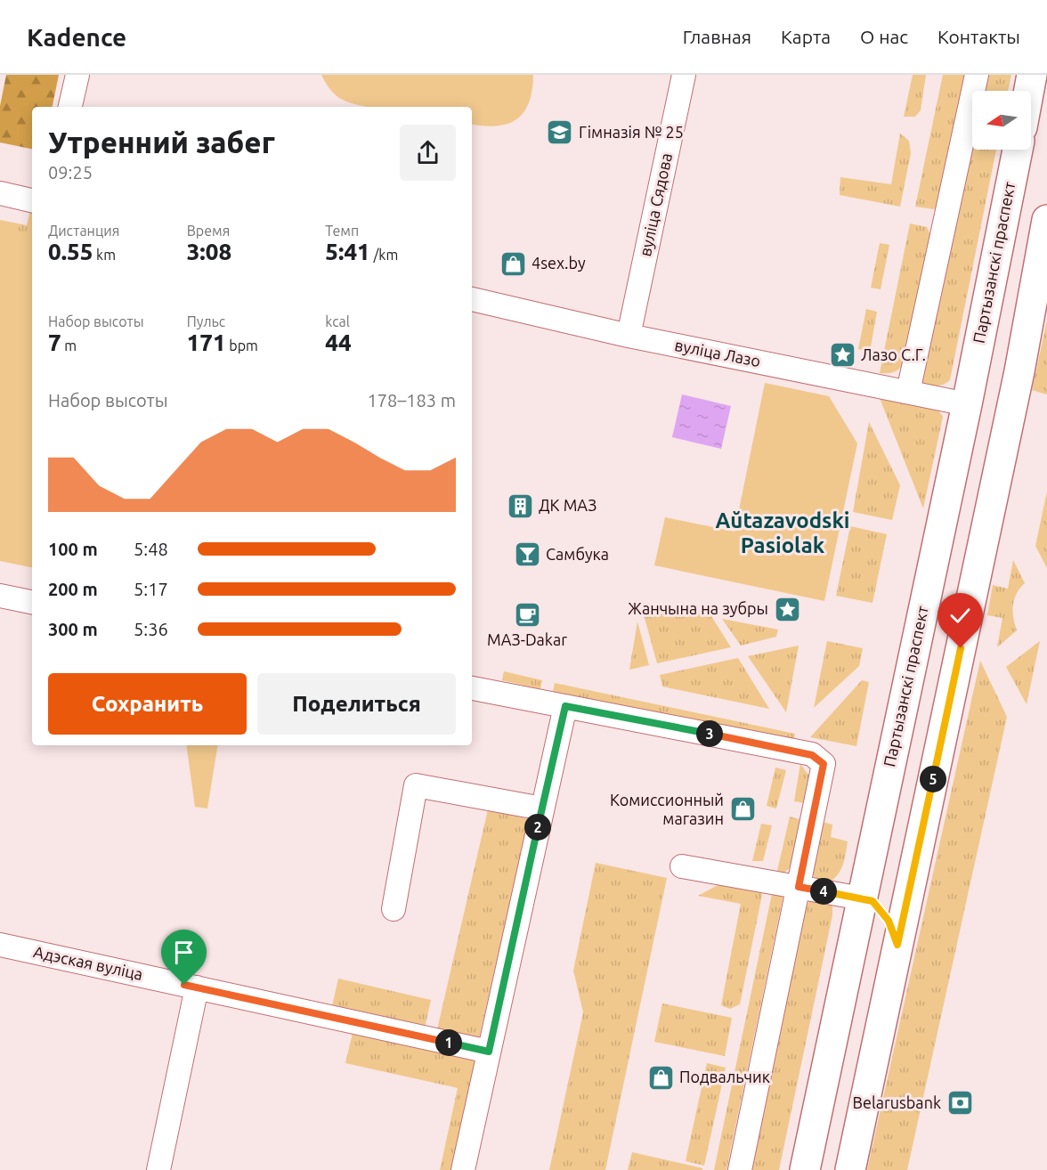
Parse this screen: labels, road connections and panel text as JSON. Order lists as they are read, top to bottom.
{
  "streets": {
    "main road": ["Партызанскі праспект"],
    "street": ["вуліца Сядова", "вуліца Лазо", "Адэская вуліца"]
  },
  "crossings": [
    ["вуліца Сядова", "вуліца Лазо"],
    ["Партызанскі праспект", "вуліца Лазо"]
  ],
  "districts": ["Aŭtazavodski Pasiolak"],
  "places": {
    "school or university": ["Гімназія № 25"],
    "shop": ["4sex.by", "Комиссионный магазин", "Подвальчик"],
    "place": ["Лазо С.Г.", "Жанчына на зубры"],
    "building": ["ДК МАЗ"],
    "bar": ["Самбука"],
    "cafe": ["МАЗ-Dakar"],
    "bank": ["Belarusbank"]
  },
  "north": "left",
  "page": {
    "header": "Kadence",
    "nav": [
      "Главная",
      "Карта",
      "О нас",
      "Контакты"
    ],
    "heading": ["Утренний забег", "09:25"],
    "stats": [
      ["Дистанция", "0.55 km"],
      ["Время", "3:08"],
      ["Темп", "5:41 /km"],
      ["Набор высоты", "7 m"],
      ["Пульс", "171 bpm"],
      ["kcal", "44"]
    ],
    "chart": ["Набор высоты", "178–183 m"],
    "list": [
      {
        "name": "100 m",
        "note": "5:48"
      },
      {
        "name": "200 m",
        "note": "5:17"
      },
      {
        "name": "300 m",
        "note": "5:36"
      }
    ],
    "buttons": ["Сохранить", "Поделиться"],
    "pins": [
      "3",
      "5",
      "2",
      "4",
      "1"
    ]
  }
}
